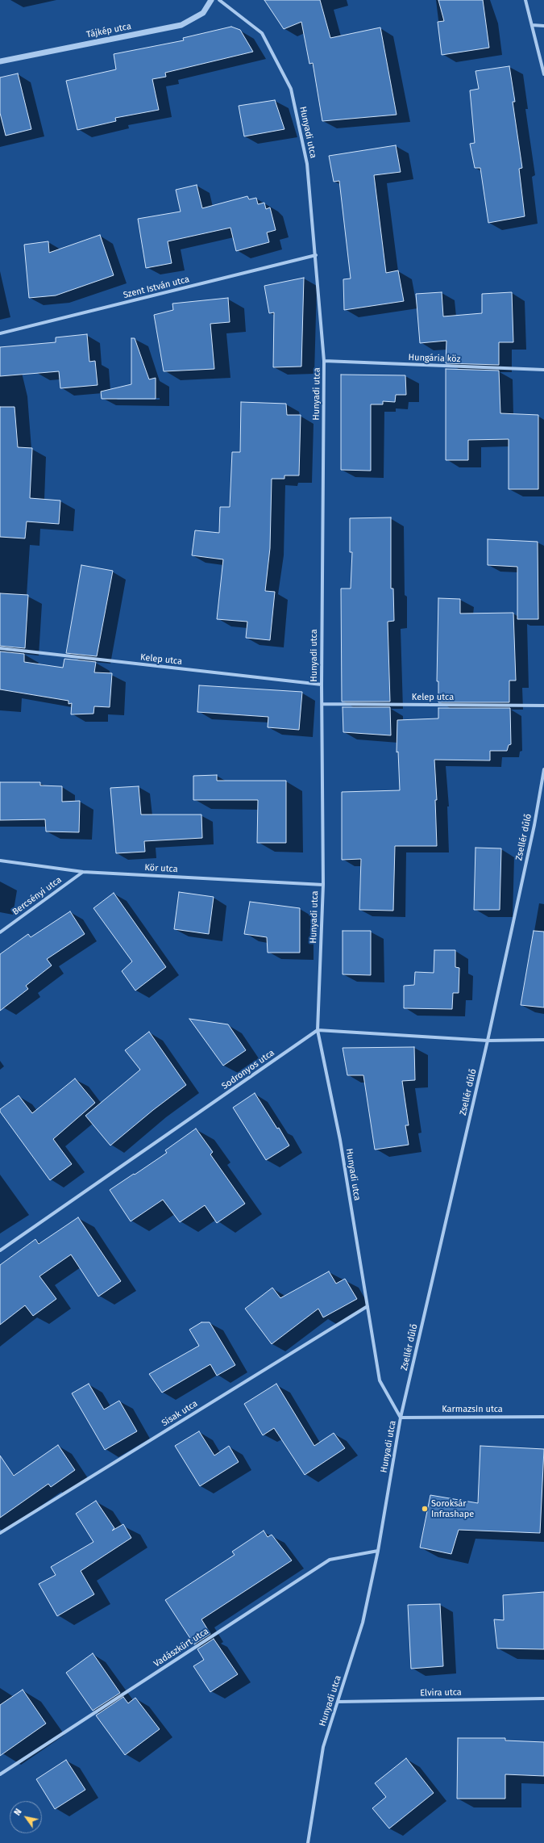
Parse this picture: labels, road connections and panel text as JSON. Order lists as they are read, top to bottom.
{
  "streets": {
    "street": [
      "Tájkép utca",
      "Hunyadi utca",
      "Szent István utca",
      "Hungária köz",
      "Kelep utca",
      "Zsellér dűlő",
      "Kör utca",
      "Bercsényi utca",
      "Sodronyos utca",
      "Karmazsin utca",
      "Sisak utca",
      "Vadászkürt utca",
      "Elvira utca"
    ]
  },
  "crossings": [
    ["Hunyadi utca", "Szent István utca"],
    ["Hunyadi utca", "Hungária köz"],
    ["Hunyadi utca", "Kelep utca"],
    ["Hunyadi utca", "Zsellér dűlő"],
    ["Hunyadi utca", "Kör utca"],
    ["Hunyadi utca", "Sodronyos utca"],
    ["Hunyadi utca", "Karmazsin utca"],
    ["Hunyadi utca", "Sisak utca"],
    ["Hunyadi utca", "Vadászkürt utca"],
    ["Hunyadi utca", "Elvira utca"],
    ["Zsellér dűlő", "Karmazsin utca"],
    ["Kör utca", "Bercsényi utca"]
  ],
  "places": ["Soroksár Infrashape"],
  "north": "top left"
}
